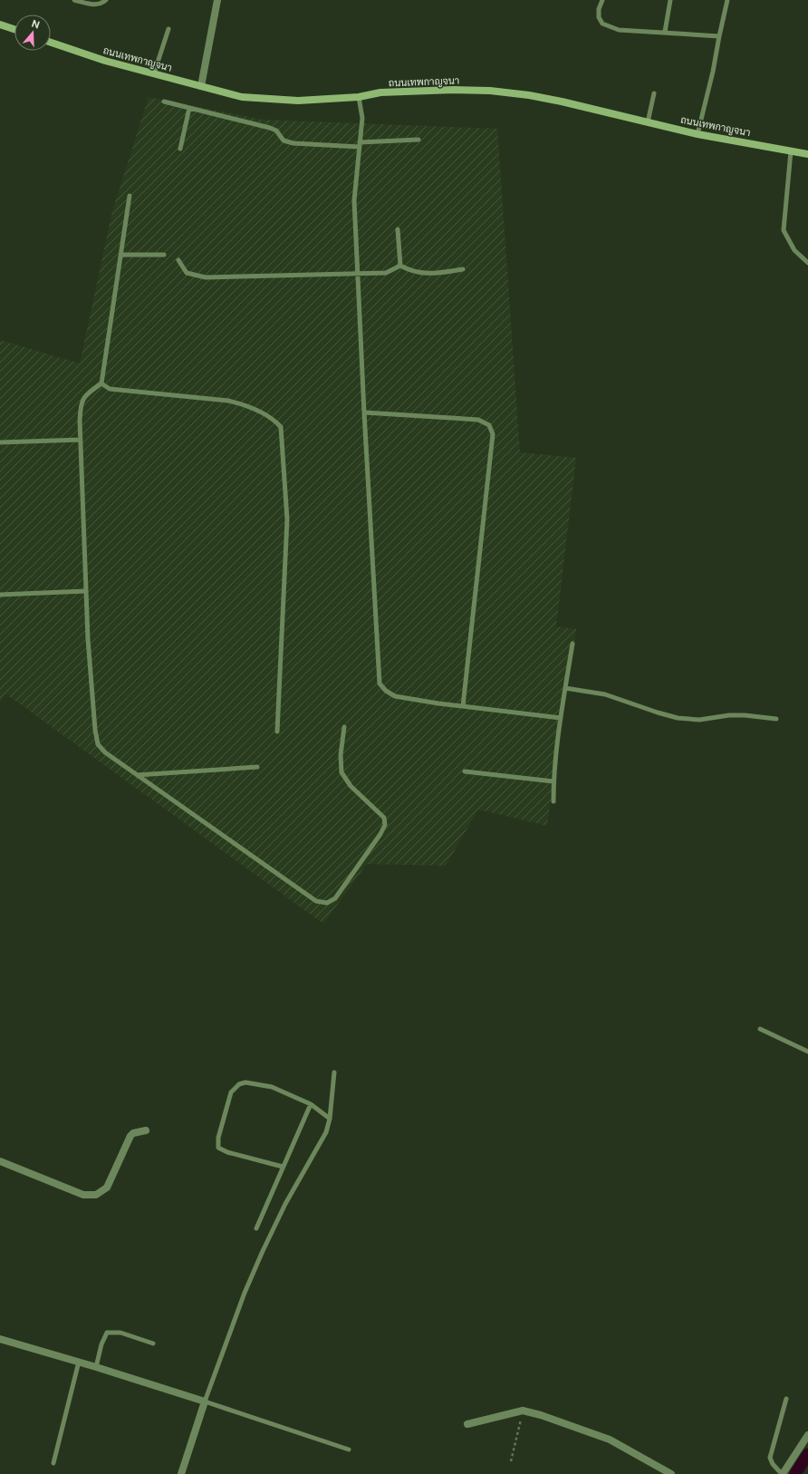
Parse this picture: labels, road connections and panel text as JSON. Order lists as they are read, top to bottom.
{
  "streets": {
    "street": ["ถนนเทพกาญจนา"]
  },
  "north": "top"
}
